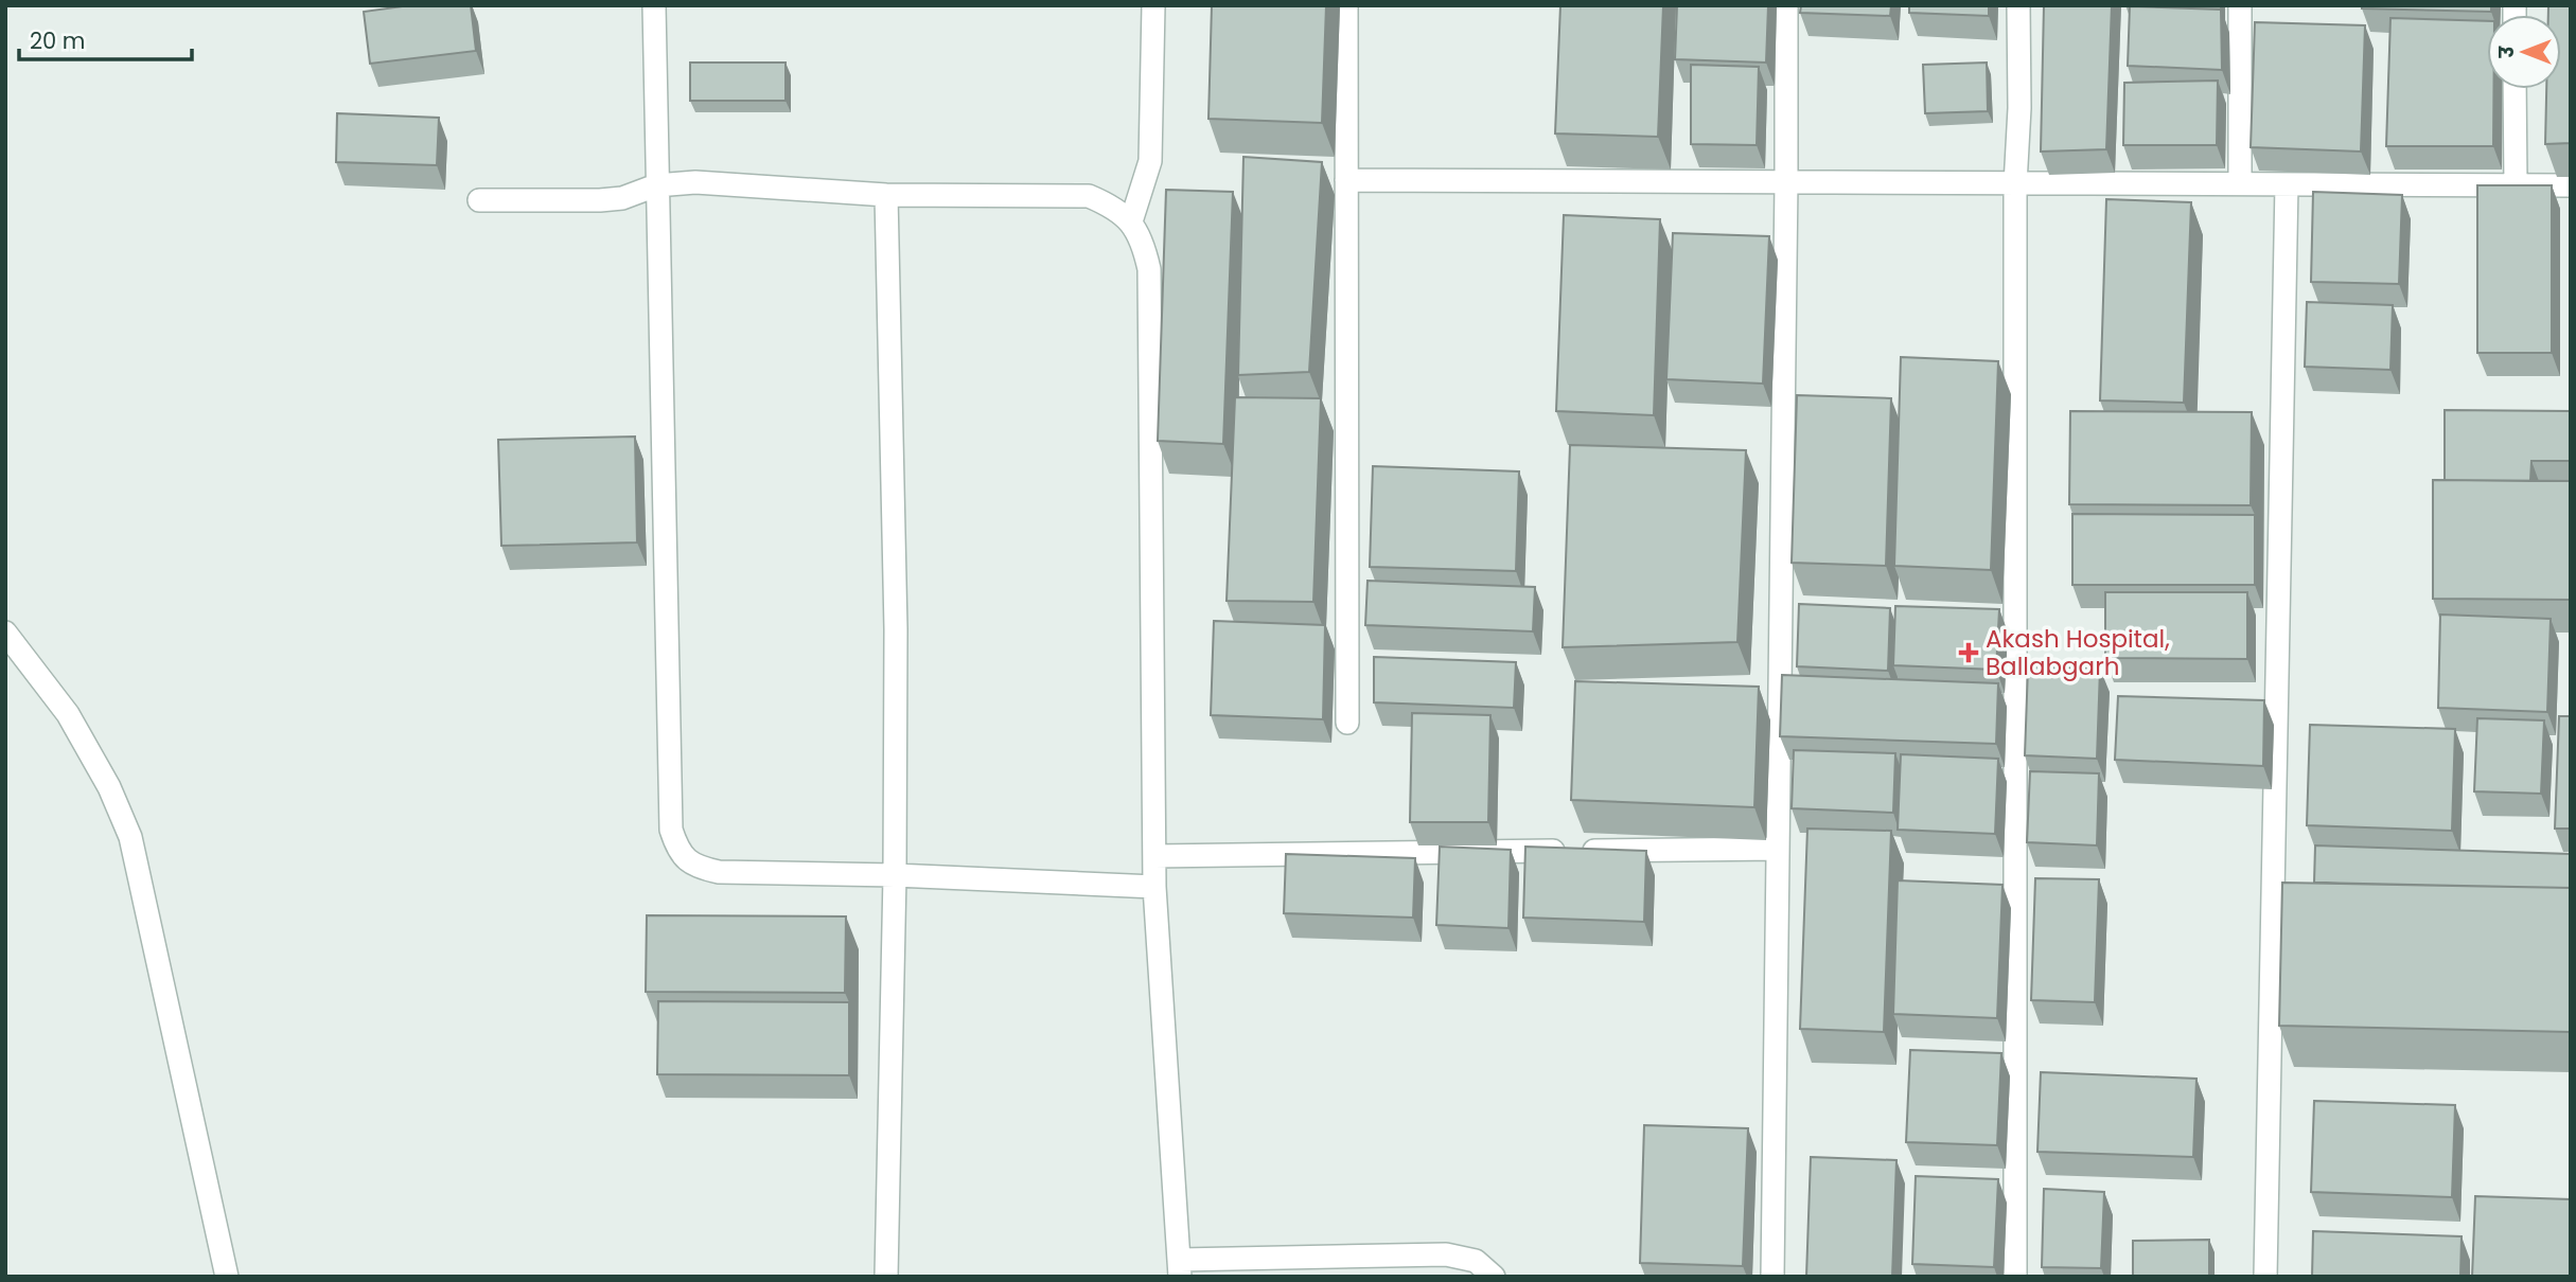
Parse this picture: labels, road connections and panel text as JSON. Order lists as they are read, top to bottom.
{
  "places": {
    "health": ["Akash Hospital, Ballabgarh"]
  },
  "scale_bar": "20 m",
  "north": "left"
}
